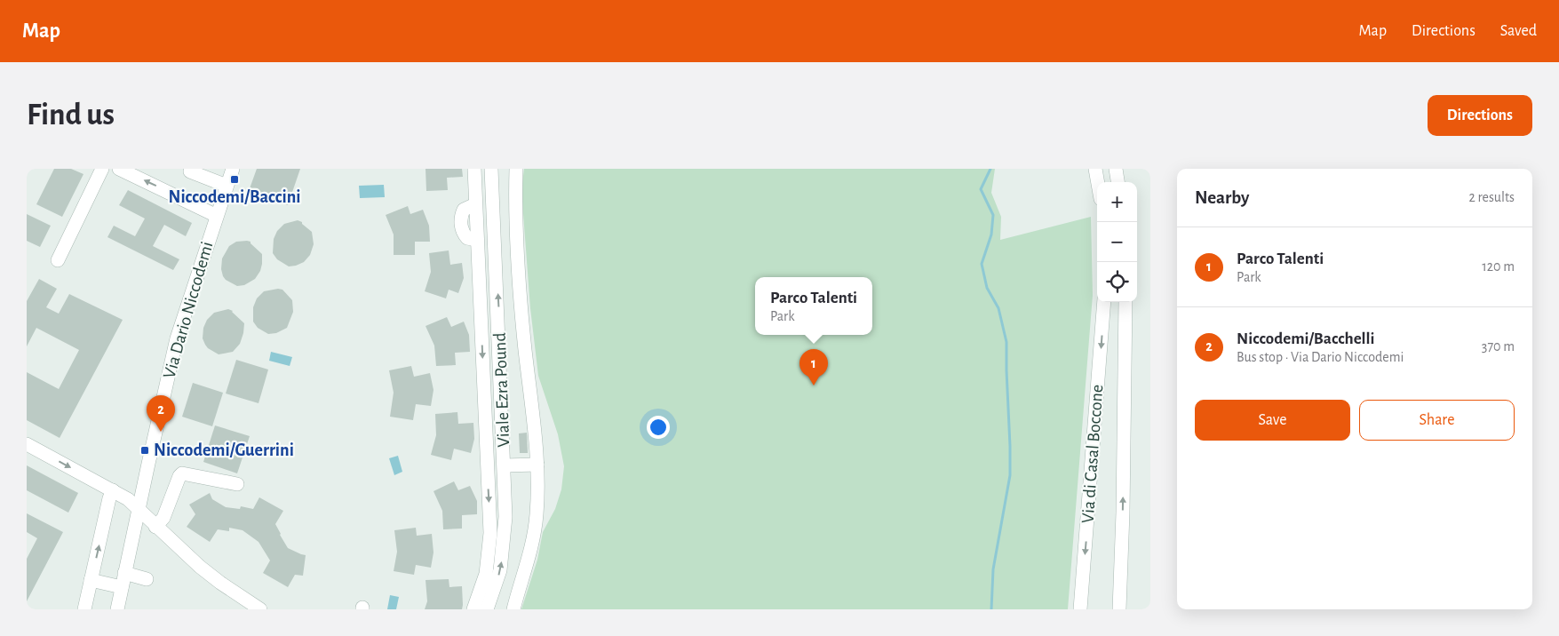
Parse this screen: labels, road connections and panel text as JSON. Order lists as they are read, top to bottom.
{
  "streets": {
    "street": ["Via Dario Niccodemi", "Viale Ezra Pound", "Via di Casal Boccone"]
  },
  "places": {
    "transit": ["Niccodemi/Baccini", "Niccodemi/Guerrini"]
  },
  "page": {
    "header": "Map",
    "nav": ["Map", "Directions", "Saved"],
    "buttons": [
      "Directions",
      ["Save", "Share"]
    ],
    "title": "Find us",
    "heading": ["Nearby", "2 results"],
    "map_buttons": ["+", "−"],
    "list": [
      {
        "mark": "1",
        "name": "Parco Talenti",
        "note": "Park",
        "value": "120 m"
      },
      {
        "mark": "2",
        "name": "Niccodemi/Bacchelli",
        "note": "Bus stop · Via Dario Niccodemi",
        "value": "370 m"
      }
    ],
    "popup": ["Parco Talenti", "Park"],
    "pins": ["1", "2"]
  }
}
